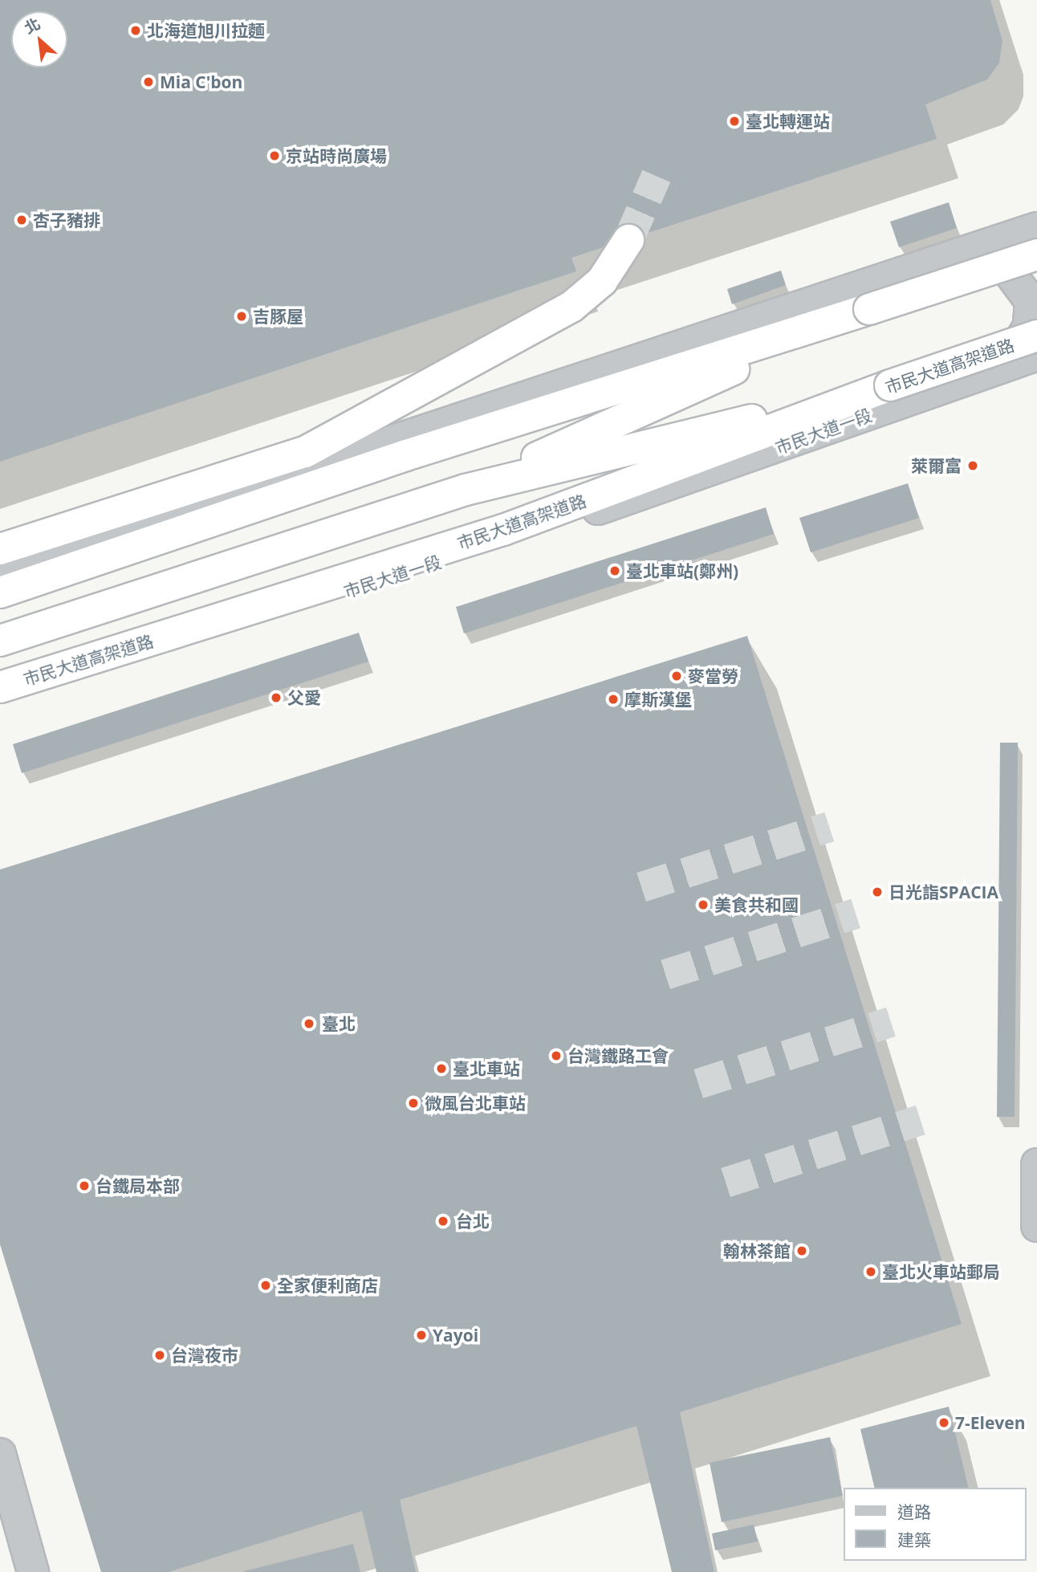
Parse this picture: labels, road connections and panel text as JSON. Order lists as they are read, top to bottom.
{
  "streets": {
    "highway": ["市民大道高架道路"],
    "street": ["市民大道一段"]
  },
  "places": [
    "北海道旭川拉麵",
    "Mia C'bon",
    "臺北轉運站",
    "京站時尚廣場",
    "杏子豬排",
    "吉豚屋",
    "萊爾富",
    "臺北車站(鄭州)",
    "麥當勞",
    "父愛",
    "摩斯漢堡",
    "日光詣SPACIA",
    "美食共和國",
    "臺北",
    "台灣鐵路工會",
    "臺北車站",
    "微風台北車站",
    "台鐵局本部",
    "台北",
    "翰林茶館",
    "臺北火車站郵局",
    "全家便利商店",
    "Yayoi",
    "台灣夜市",
    "7-Eleven"
  ],
  "legend": ["道路", "建築"],
  "north": "top left"
}
